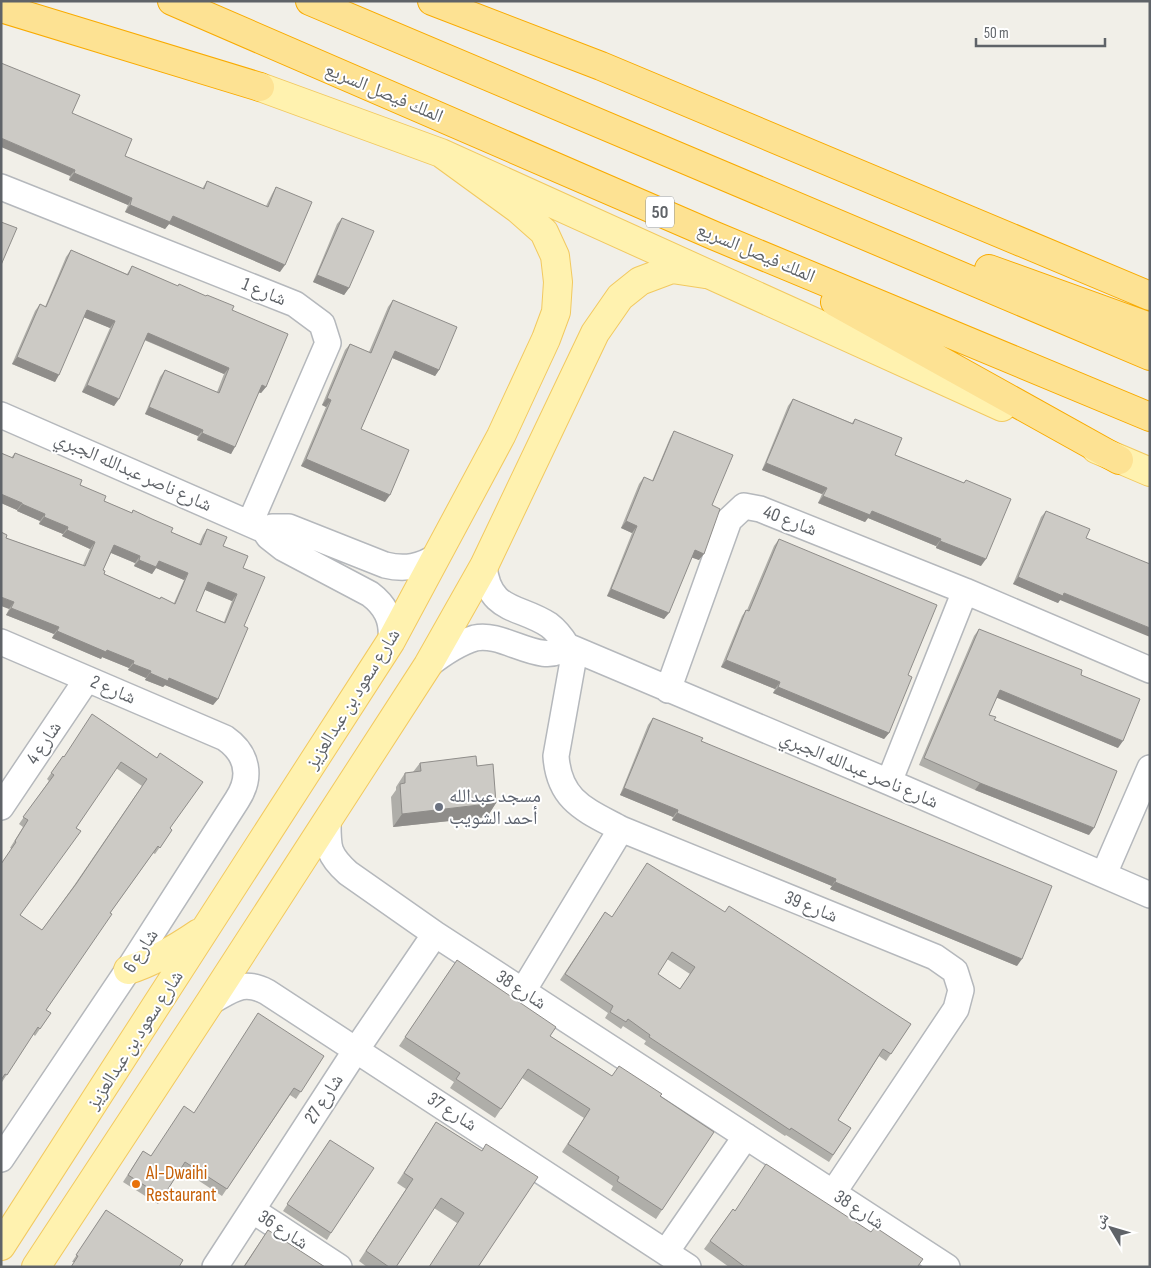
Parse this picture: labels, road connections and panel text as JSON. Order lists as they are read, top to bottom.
{
  "streets": {
    "highway": ["الملك فيصل السريع", "50"],
    "main road": ["شارع سعود بن عبدالعزيز"],
    "street": [
      "شارع 1",
      "شارع ناصر عبدالله الجبري",
      "شارع 40",
      "شارع 2",
      "شارع 4",
      "شارع 39",
      "شارع 6",
      "شارع 38",
      "شارع 27",
      "شارع 37",
      "شارع 36"
    ]
  },
  "crossings": [
    ["الملك فيصل السريع", "شارع سعود بن عبدالعزيز"],
    ["شارع 1", "شارع ناصر عبدالله الجبري"],
    ["شارع ناصر عبدالله الجبري", "شارع 40"],
    ["شارع ناصر عبدالله الجبري", "شارع سعود بن عبدالعزيز"],
    ["شارع ناصر عبدالله الجبري", "شارع 39"],
    ["شارع 2", "شارع 4"],
    ["شارع 2", "شارع 6"],
    ["شارع 39", "شارع 38"],
    ["شارع 38", "شارع 27"],
    ["شارع 27", "شارع 37"],
    ["شارع 27", "شارع 36"]
  ],
  "places": ["مسجد عبدالله أحمد الشويب", "Al-Dwaihi Restaurant"],
  "scale_bar": "50 m",
  "north": "top left"
}
